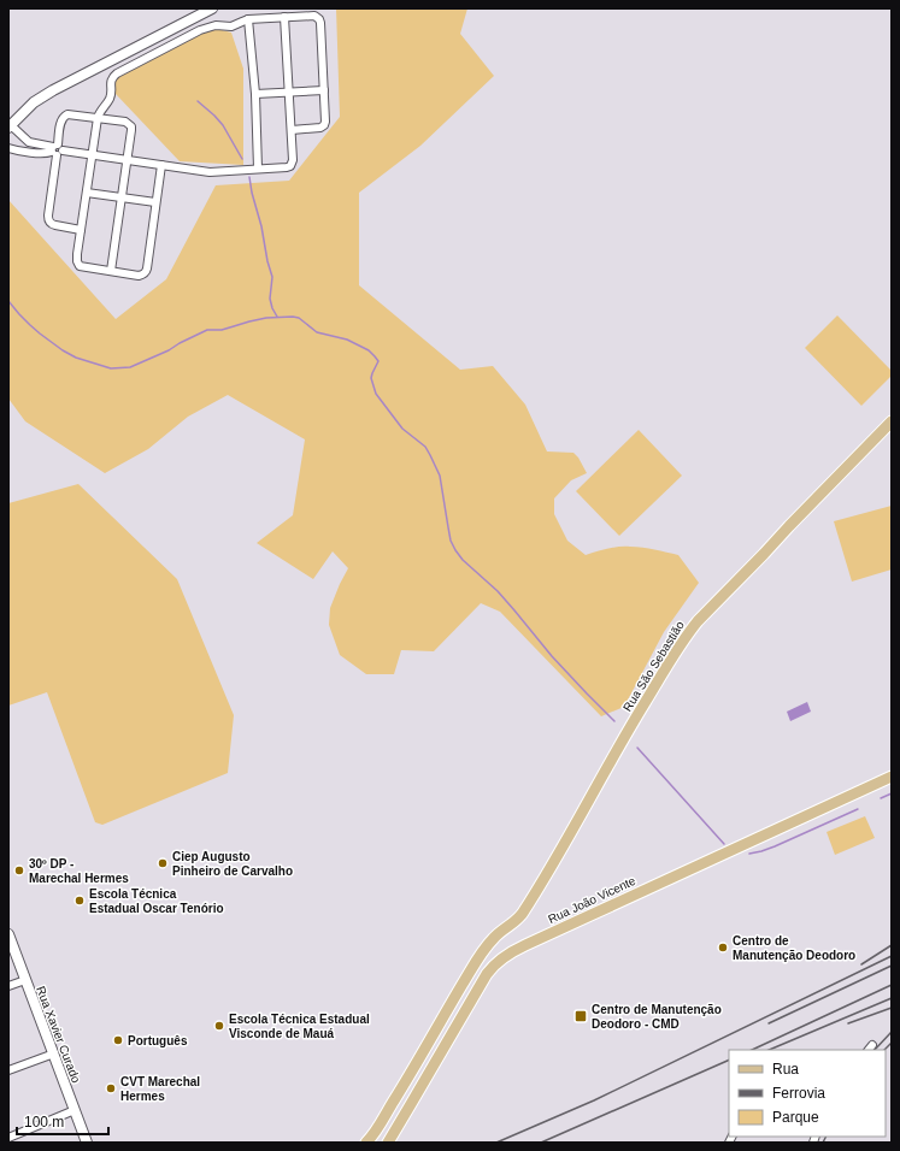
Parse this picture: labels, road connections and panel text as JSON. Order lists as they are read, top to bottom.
{
  "streets": {
    "main road": ["Rua São Sebastião", "Rua João Vicente", "Rua Xavier Curado"]
  },
  "places": {
    "other": [
      "Ciep Augusto Pinheiro de Carvalho",
      "30º DP - Marechal Hermes",
      "Escola Técnica Estadual Oscar Tenório",
      "Centro de Manutenção Deodoro",
      "Escola Técnica Estadual Visconde de Mauá",
      "Português",
      "CVT Marechal Hermes"
    ],
    "transit": ["Centro de Manutenção Deodoro - CMD"]
  },
  "legend": ["Rua", "Ferrovia", "Parque"],
  "scale_bar": "100 m"
}
